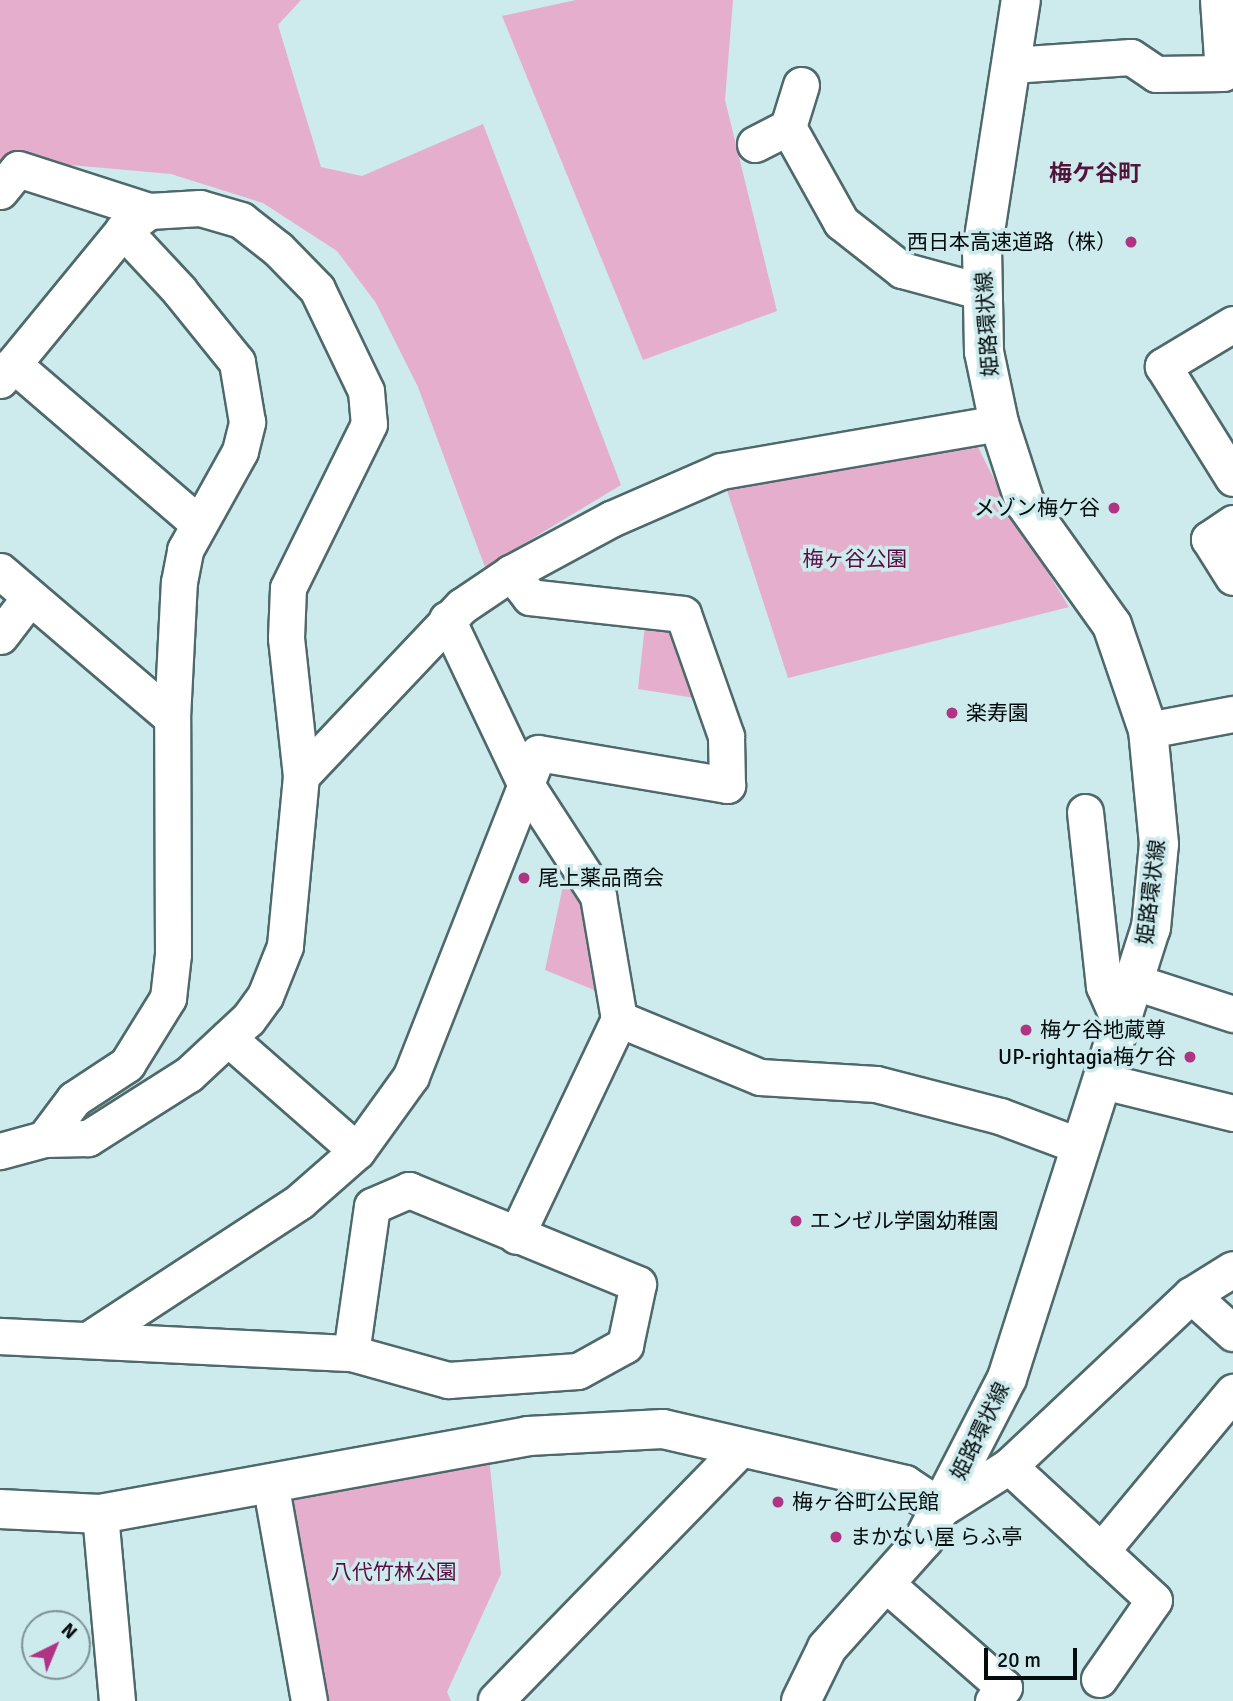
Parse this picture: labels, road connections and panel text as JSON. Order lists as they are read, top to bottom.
{
  "streets": {
    "main road": ["姫路環状線"]
  },
  "districts": ["梅ケ谷町"],
  "parks": ["梅ヶ谷公園", "八代竹林公園"],
  "places": [
    "西日本高速道路（株）",
    "メゾン梅ケ谷",
    "楽寿園",
    "尾上薬品商会",
    "梅ケ谷地蔵尊",
    "UP-rightagia梅ケ谷",
    "エンゼル学園幼稚園",
    "梅ヶ谷町公民館",
    "まかない屋 らふ亭"
  ],
  "scale_bar": "20 m",
  "north": "top right"
}
